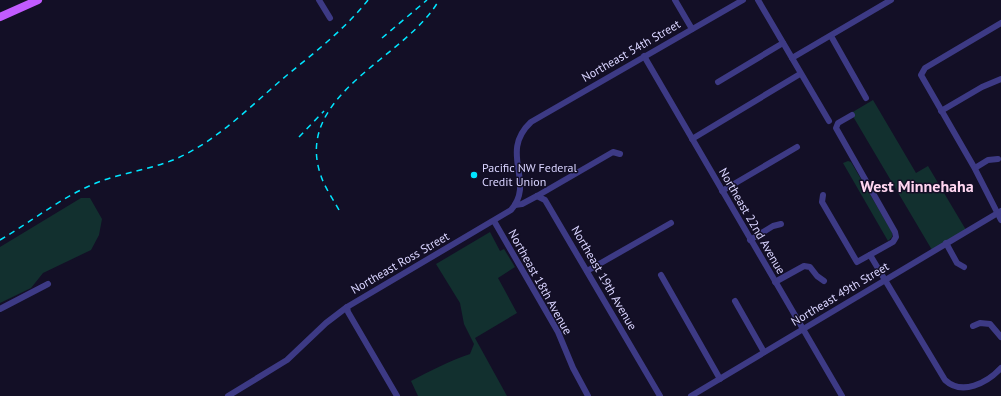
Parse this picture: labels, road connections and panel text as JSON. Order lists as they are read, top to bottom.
{
  "streets": {
    "street": [
      "Northeast 54th Street",
      "Northeast 22nd Avenue",
      "Northeast Ross Street",
      "Northeast 19th Avenue",
      "Northeast 18th Avenue",
      "Northeast 49th Street"
    ]
  },
  "crossings": [
    ["Northeast 54th Street", "Northeast 22nd Avenue"],
    ["Northeast 54th Street", "Northeast Ross Street"],
    ["Northeast 22nd Avenue", "Northeast 49th Street"],
    ["Northeast Ross Street", "Northeast 18th Avenue"]
  ],
  "districts": ["West Minnehaha"],
  "places": ["Pacific NW Federal Credit Union"]
}
